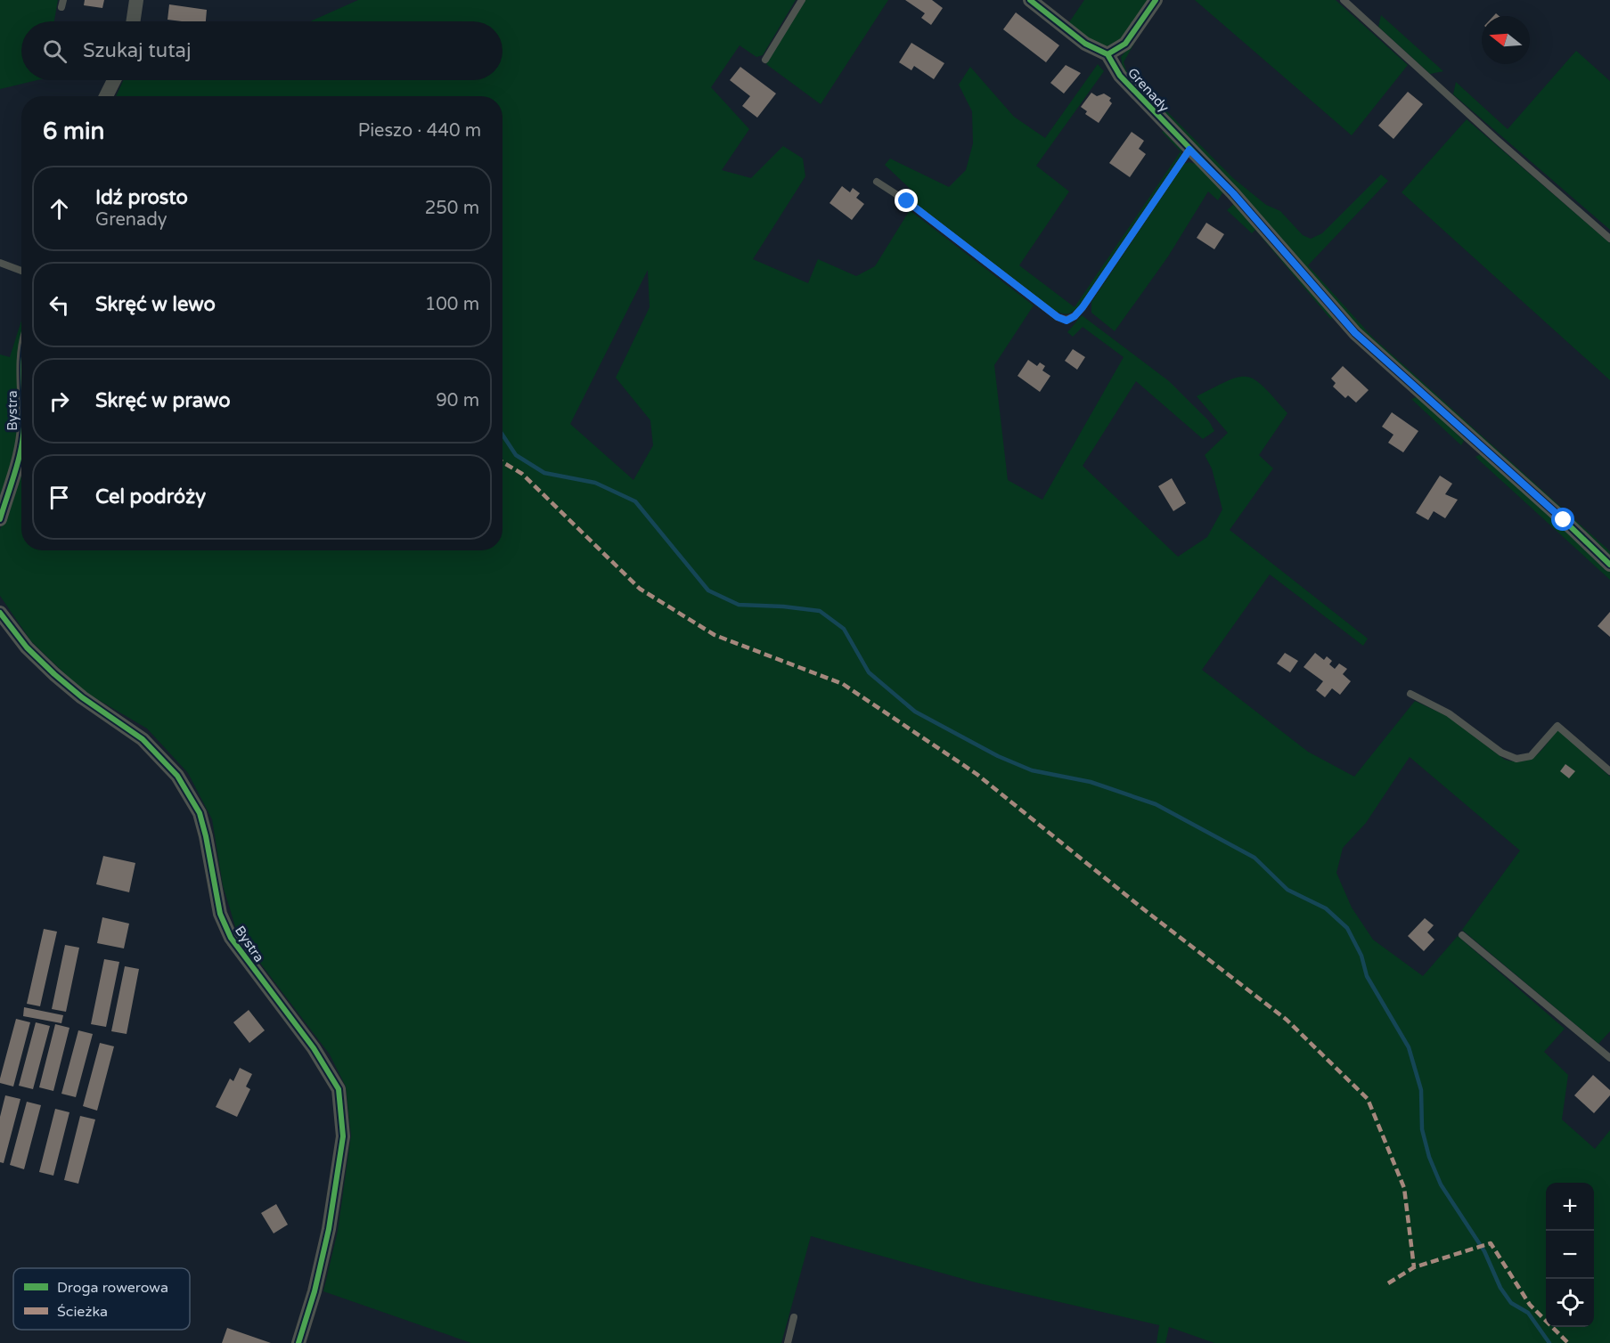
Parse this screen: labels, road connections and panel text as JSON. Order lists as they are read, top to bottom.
{
  "streets": {
    "street": ["Grenady", "Bystra"]
  },
  "legend": ["Droga rowerowa", "Ścieżka"],
  "north": "left",
  "page": {
    "search": "Szukaj tutaj",
    "heading": ["6 min", "Pieszo · 440 m"],
    "list": [
      ["Idź prosto", "Grenady", "250 m"],
      ["Skręć w lewo", "100 m"],
      ["Skręć w prawo", "90 m"],
      "Cel podróży"
    ],
    "map_buttons": ["+", "−"]
  }
}
